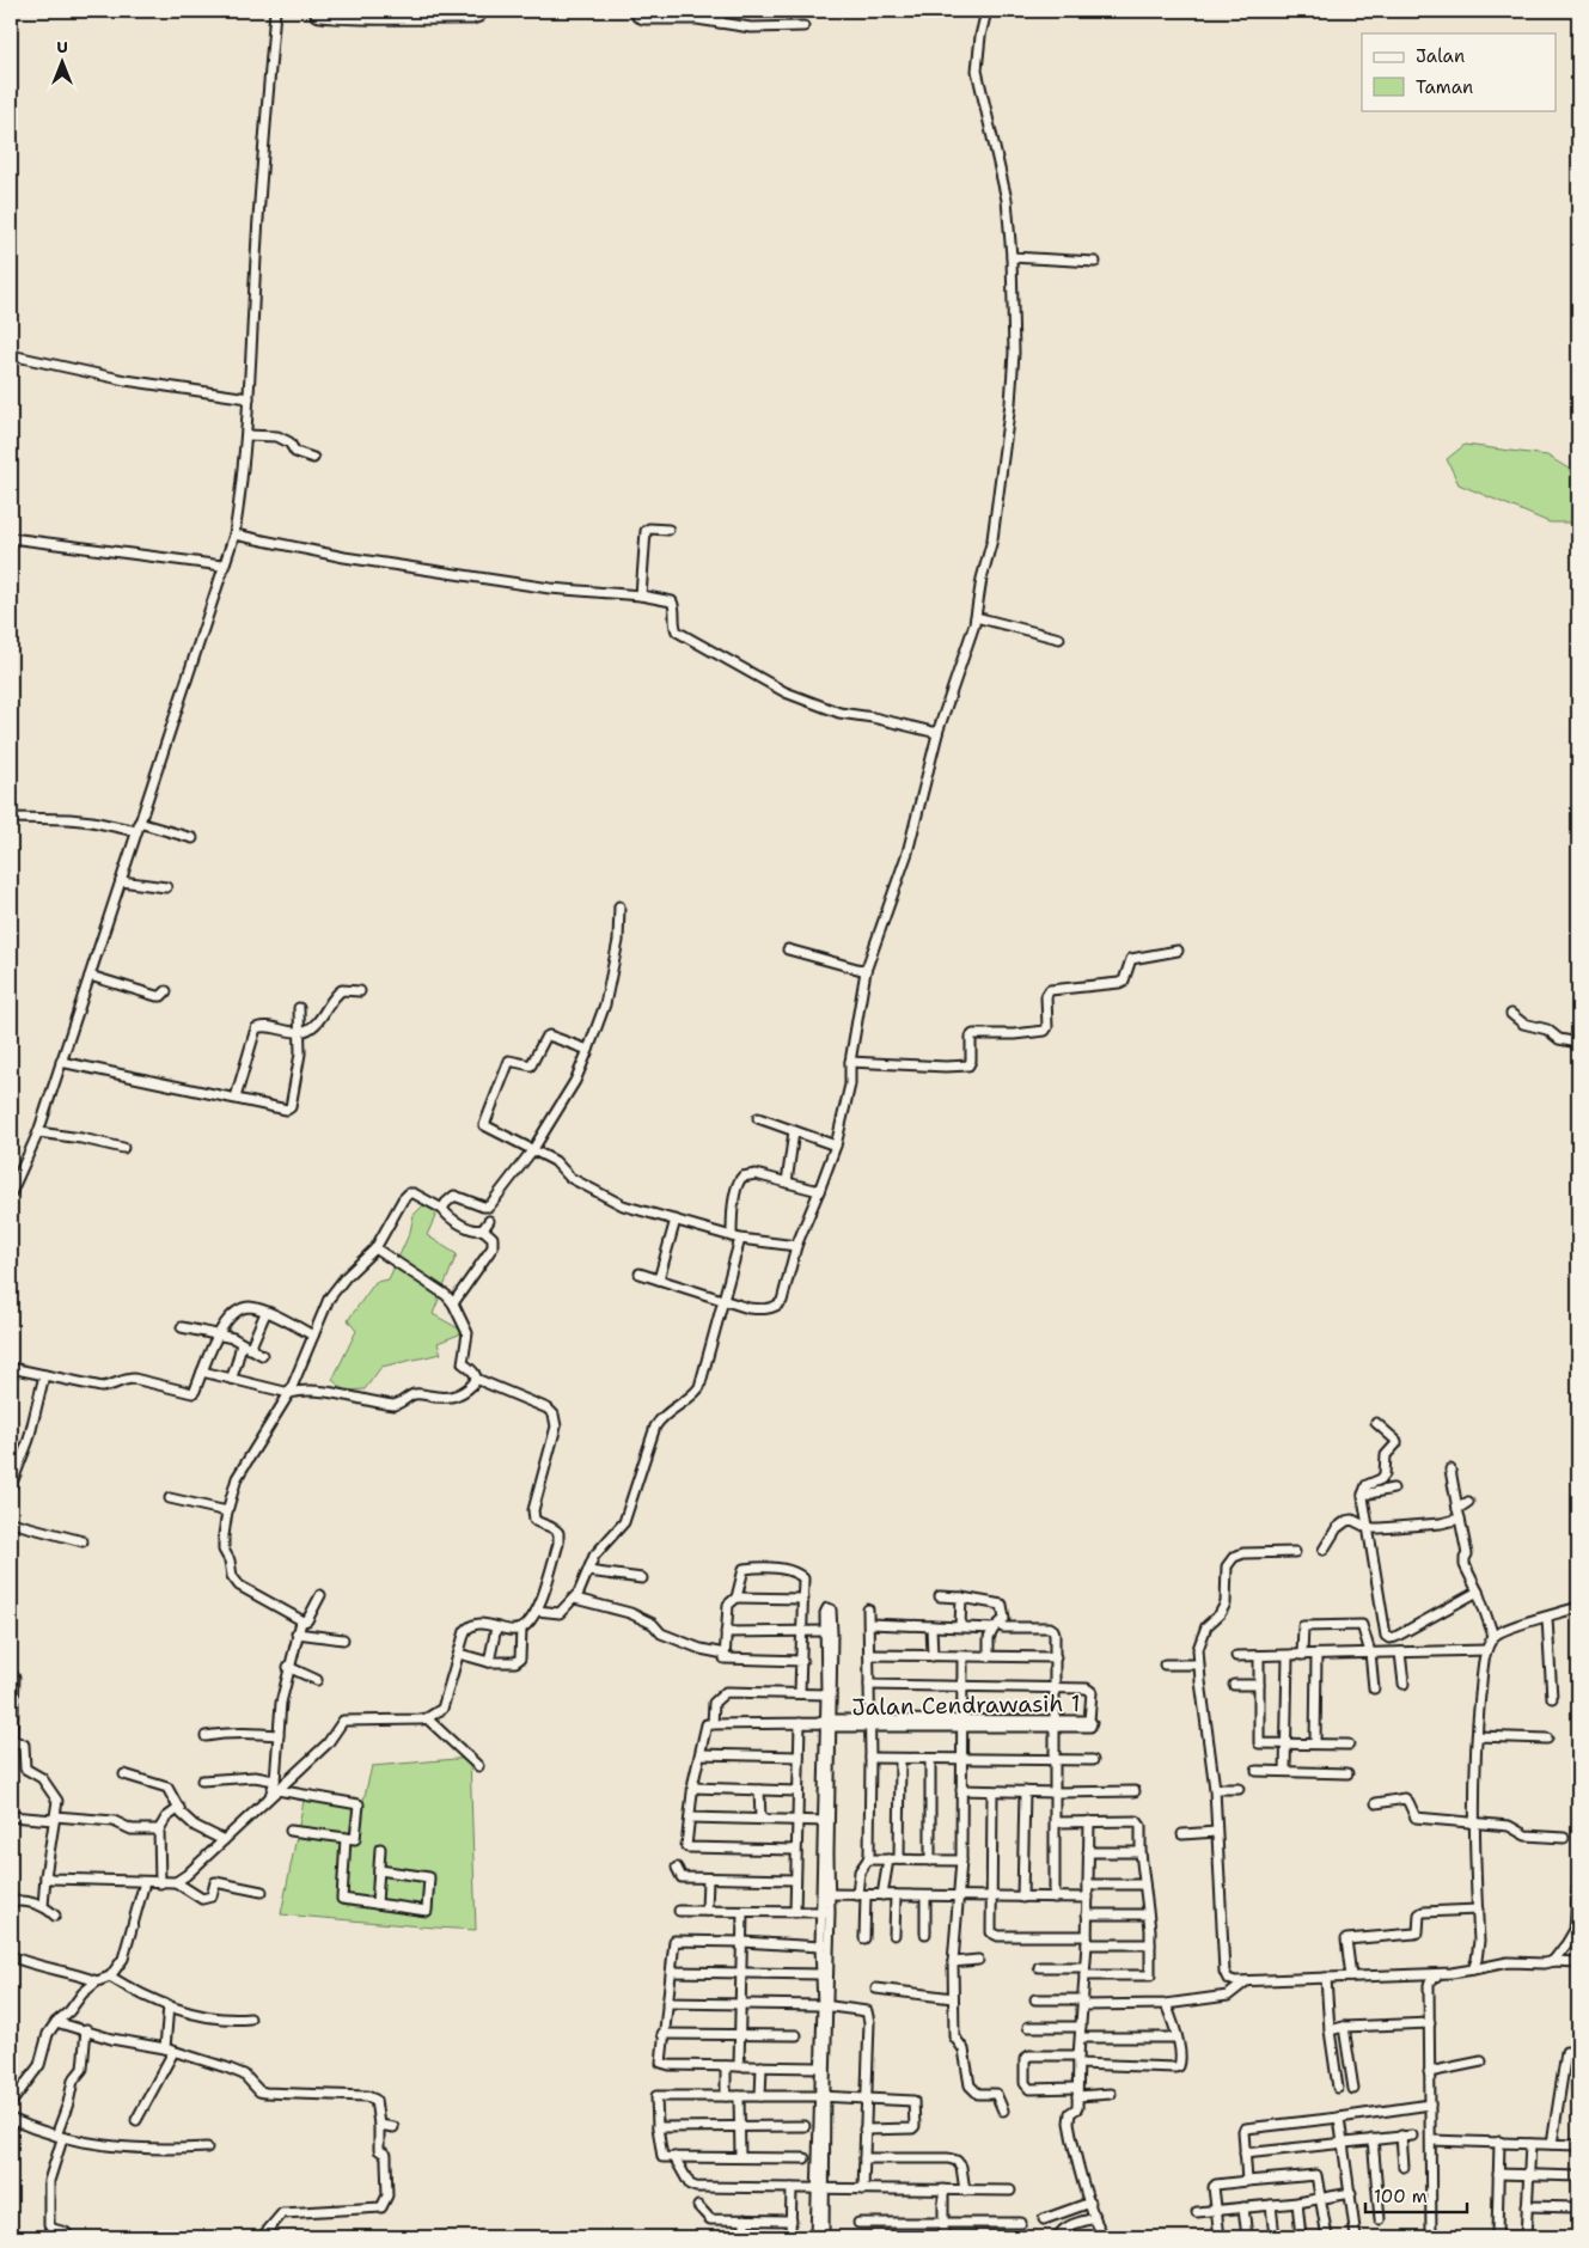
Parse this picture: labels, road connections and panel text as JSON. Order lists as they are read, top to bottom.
{
  "streets": {
    "street": ["Jalan Cendrawasih 1"]
  },
  "legend": ["Jalan", "Taman"],
  "scale_bar": "100 m",
  "north": "top"
}
